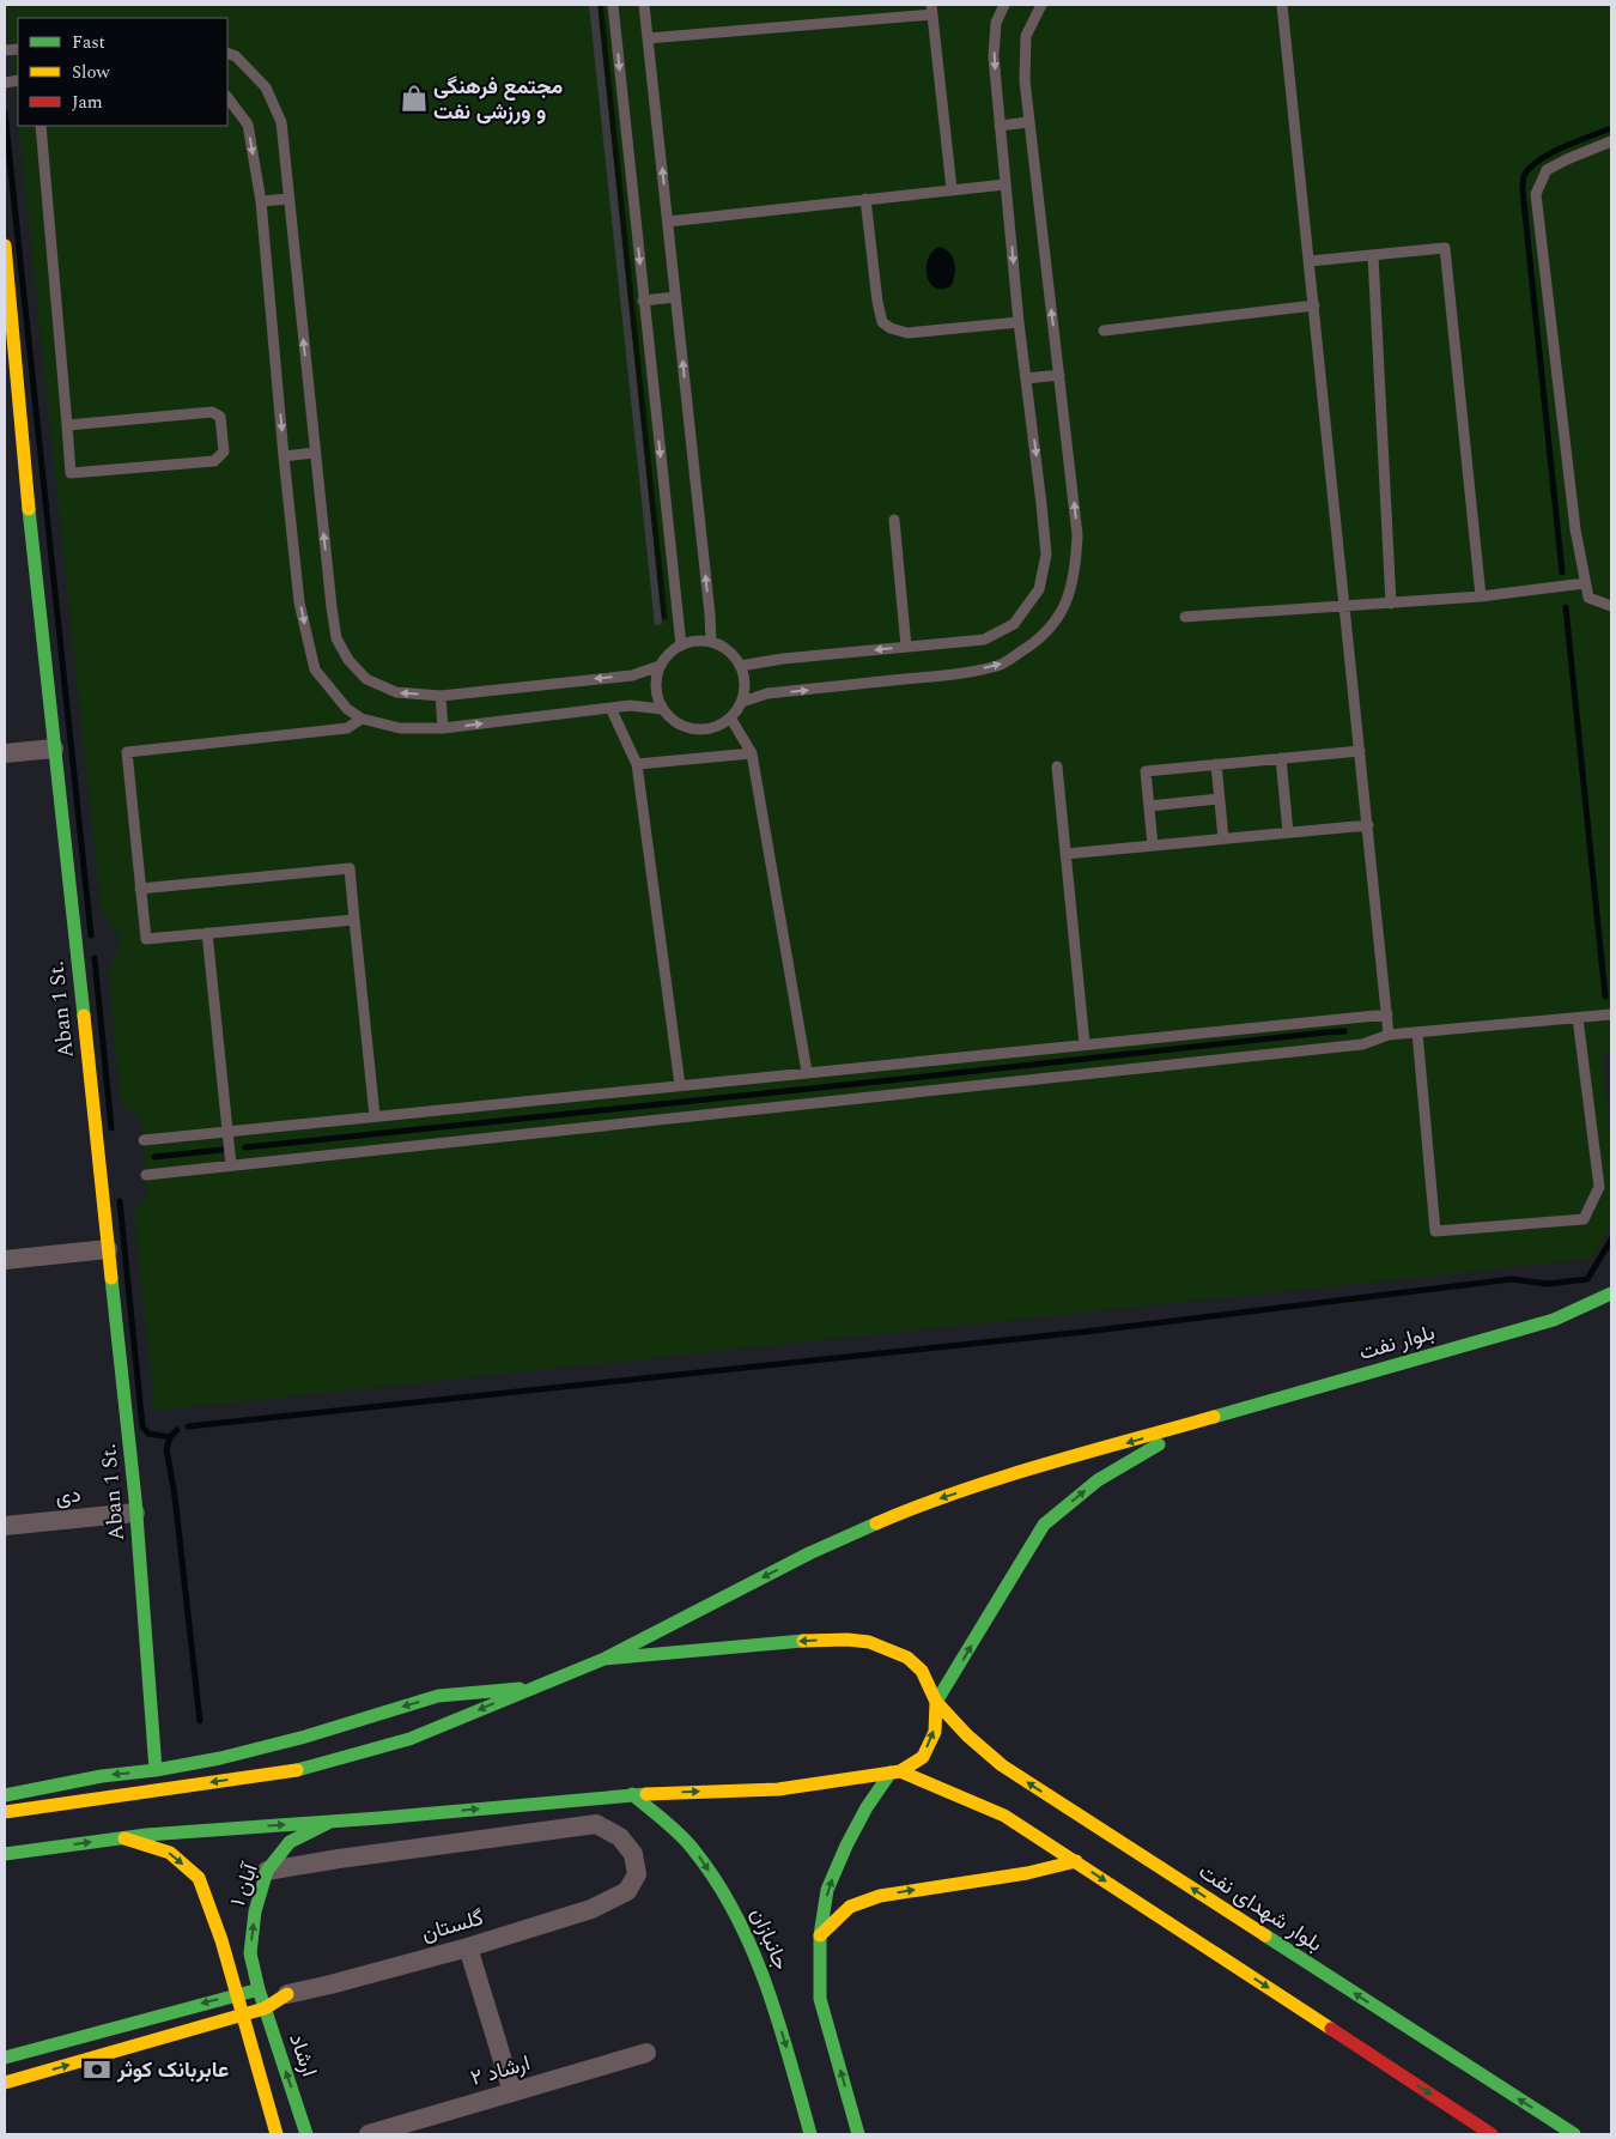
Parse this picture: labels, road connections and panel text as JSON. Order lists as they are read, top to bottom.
{
  "streets": {
    "street": [
      "Aban 1 St.",
      "بلوار نفت",
      "دی",
      "آبان ۱",
      "بلوار شهدای نفت",
      "گلستان",
      "جانبازان",
      "ارشاد",
      "ارشاد ۲"
    ]
  },
  "crossings": [
    ["Aban 1 St.", "دی"],
    ["آبان ۱", "گلستان"],
    ["آبان ۱", "ارشاد"],
    ["گلستان", "ارشاد"]
  ],
  "one_way": ["آبان ۱"],
  "places": {
    "shop": ["مجتمع فرهنگى و ورزشى نفت"],
    "bank": ["عابربانک کوثر"]
  },
  "legend": ["Fast", "Slow", "Jam"]
}
